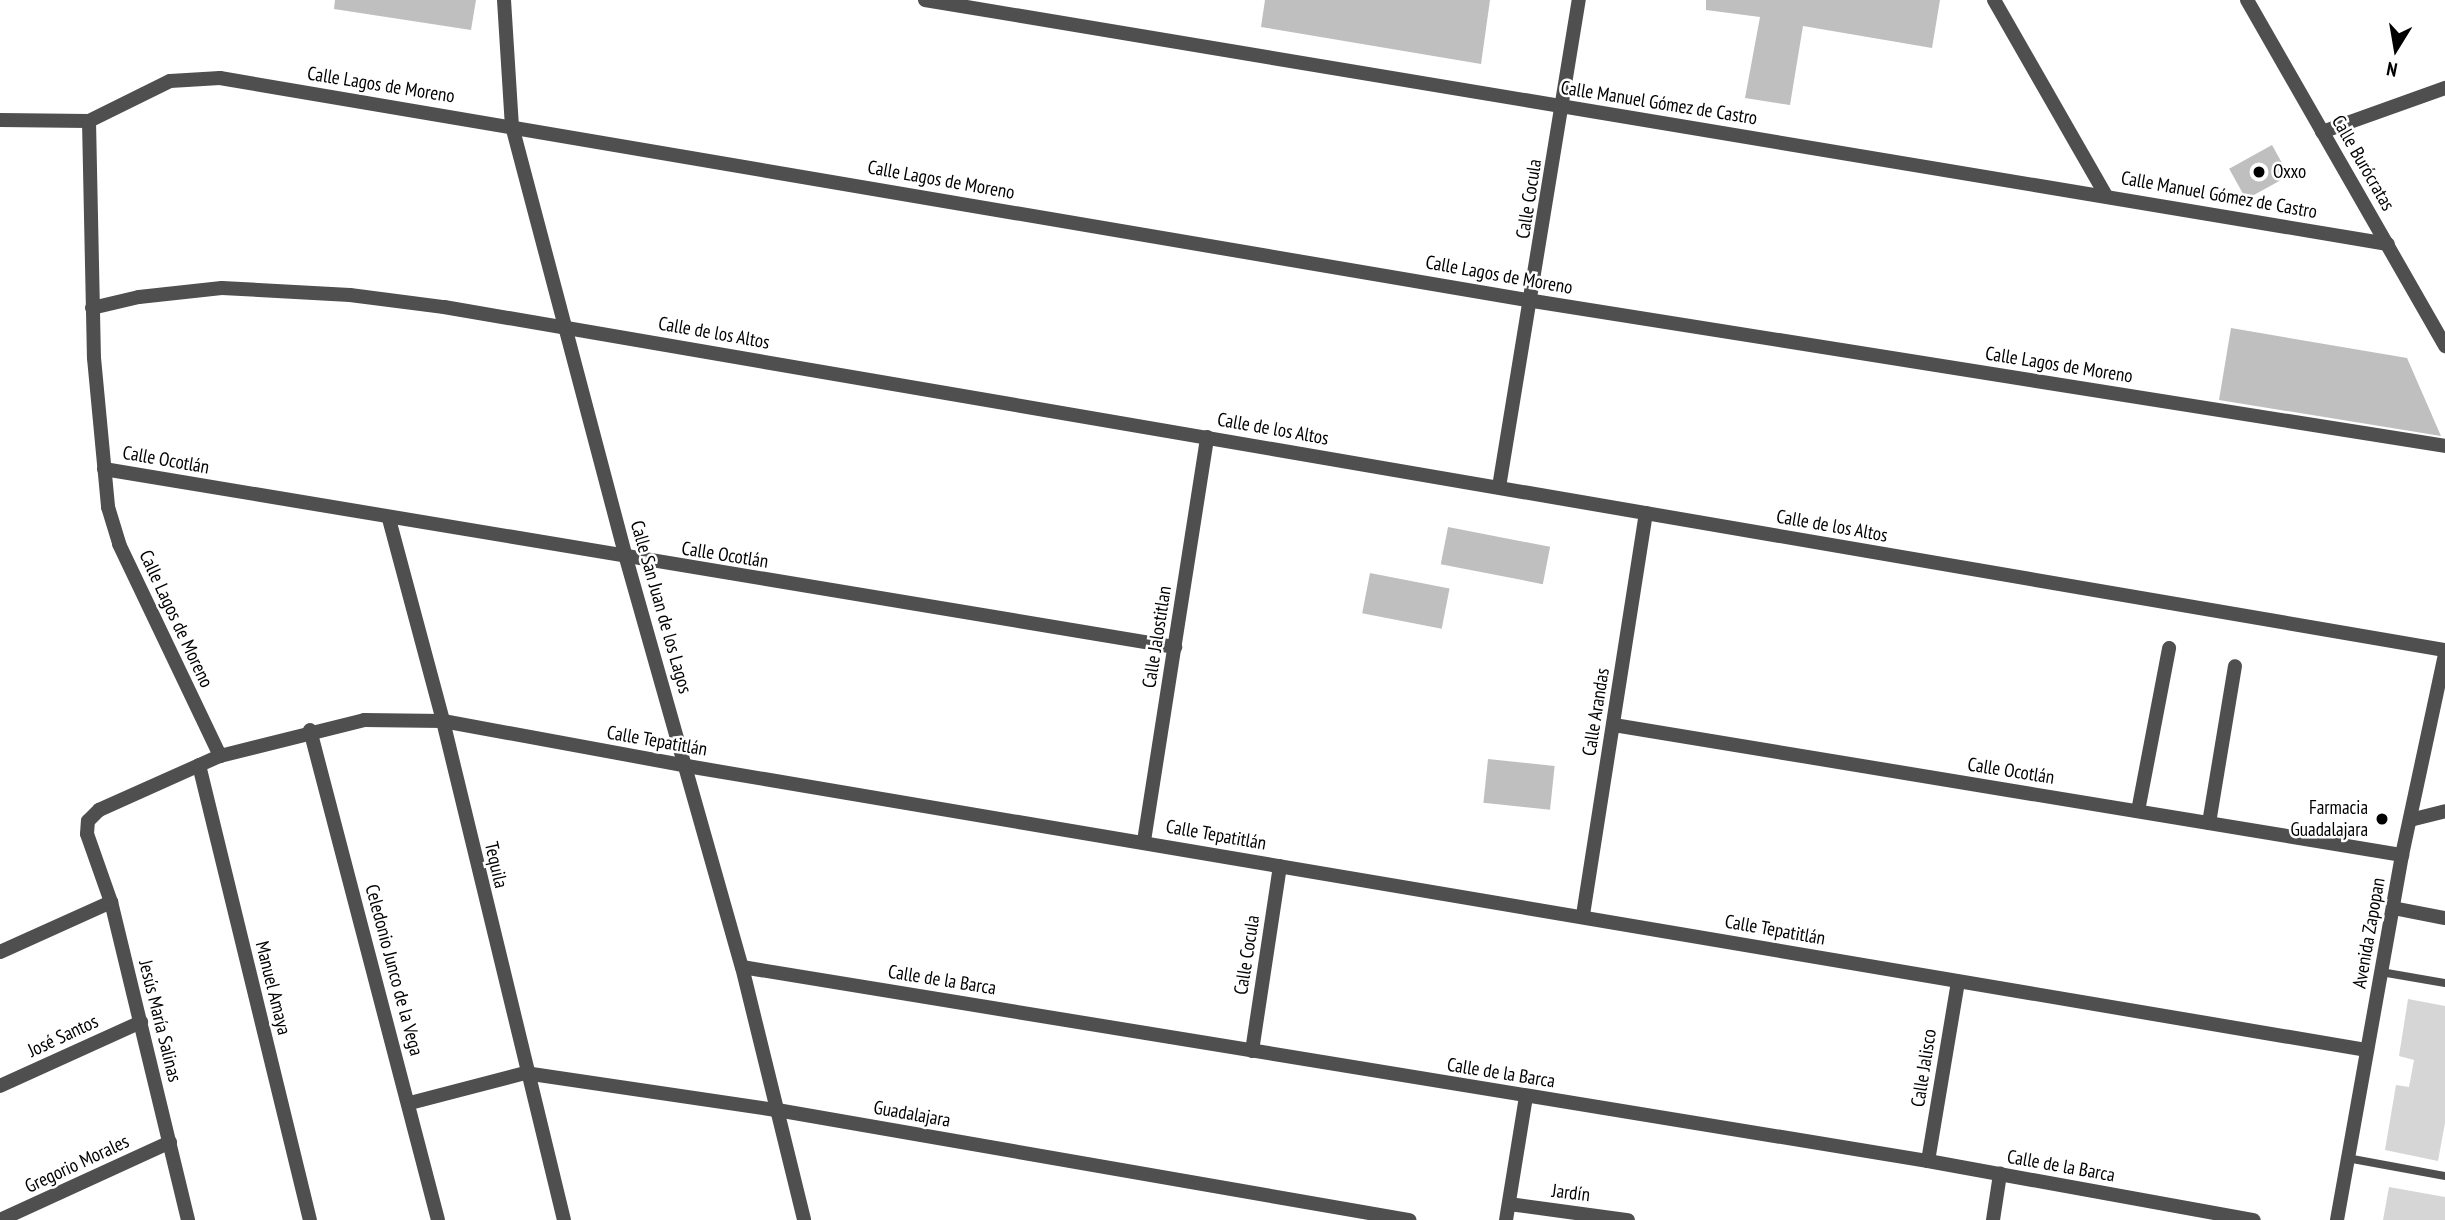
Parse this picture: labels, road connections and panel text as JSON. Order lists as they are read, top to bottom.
{
  "streets": {
    "street": [
      "Calle Lagos de Moreno",
      "Calle Manuel Gómez de Castro",
      "Calle Burócratas",
      "Calle Cocula",
      "Calle de los Altos",
      "Calle Ocotlán",
      "Calle San Juan de los Lagos",
      "Calle Jalostitlan",
      "Calle Arandas",
      "Calle Tepatitlán",
      "Tequila",
      "Avenida Zapopan",
      "Celedonio Junco de la Vega",
      "Calle de la Barca",
      "Manuel Amaya",
      "Jesús María Salinas",
      "José Santos",
      "Calle Jalisco",
      "Guadalajara",
      "Gregorio Morales",
      "Jardín"
    ]
  },
  "crossings": [
    ["Calle Lagos de Moreno", "Calle Cocula"],
    ["Calle Lagos de Moreno", "Calle de los Altos"],
    ["Calle Lagos de Moreno", "Calle Ocotlán"],
    ["Calle Lagos de Moreno", "Calle San Juan de los Lagos"],
    ["Calle Lagos de Moreno", "Calle Tepatitlán"],
    ["Calle Manuel Gómez de Castro", "Calle Burócratas"],
    ["Calle Manuel Gómez de Castro", "Calle Cocula"],
    ["Calle Cocula", "Calle de los Altos"],
    ["Calle Cocula", "Calle Tepatitlán"],
    ["Calle Cocula", "Calle de la Barca"],
    ["Calle de los Altos", "Calle San Juan de los Lagos"],
    ["Calle de los Altos", "Calle Jalostitlan"],
    ["Calle de los Altos", "Calle Arandas"],
    ["Calle de los Altos", "Avenida Zapopan"],
    ["Calle Ocotlán", "Calle San Juan de los Lagos"],
    ["Calle Ocotlán", "Calle Jalostitlan"],
    ["Calle Ocotlán", "Calle Arandas"],
    ["Calle Ocotlán", "Tequila"],
    ["Calle Ocotlán", "Avenida Zapopan"],
    ["Calle San Juan de los Lagos", "Calle Tepatitlán"],
    ["Calle San Juan de los Lagos", "Calle de la Barca"],
    ["Calle San Juan de los Lagos", "Guadalajara"],
    ["Calle Jalostitlan", "Calle Tepatitlán"],
    ["Calle Arandas", "Calle Tepatitlán"],
    ["Calle Tepatitlán", "Tequila"],
    ["Calle Tepatitlán", "Avenida Zapopan"],
    ["Calle Tepatitlán", "Celedonio Junco de la Vega"],
    ["Calle Tepatitlán", "Manuel Amaya"],
    ["Calle Tepatitlán", "Jesús María Salinas"],
    ["Calle Tepatitlán", "Calle Jalisco"],
    ["Tequila", "Guadalajara"],
    ["Celedonio Junco de la Vega", "Guadalajara"],
    ["Calle de la Barca", "Calle Jalisco"],
    ["Jesús María Salinas", "José Santos"],
    ["Jesús María Salinas", "Gregorio Morales"]
  ],
  "places": ["Oxxo", "Farmacia Guadalajara"],
  "north": "bottom"
}
